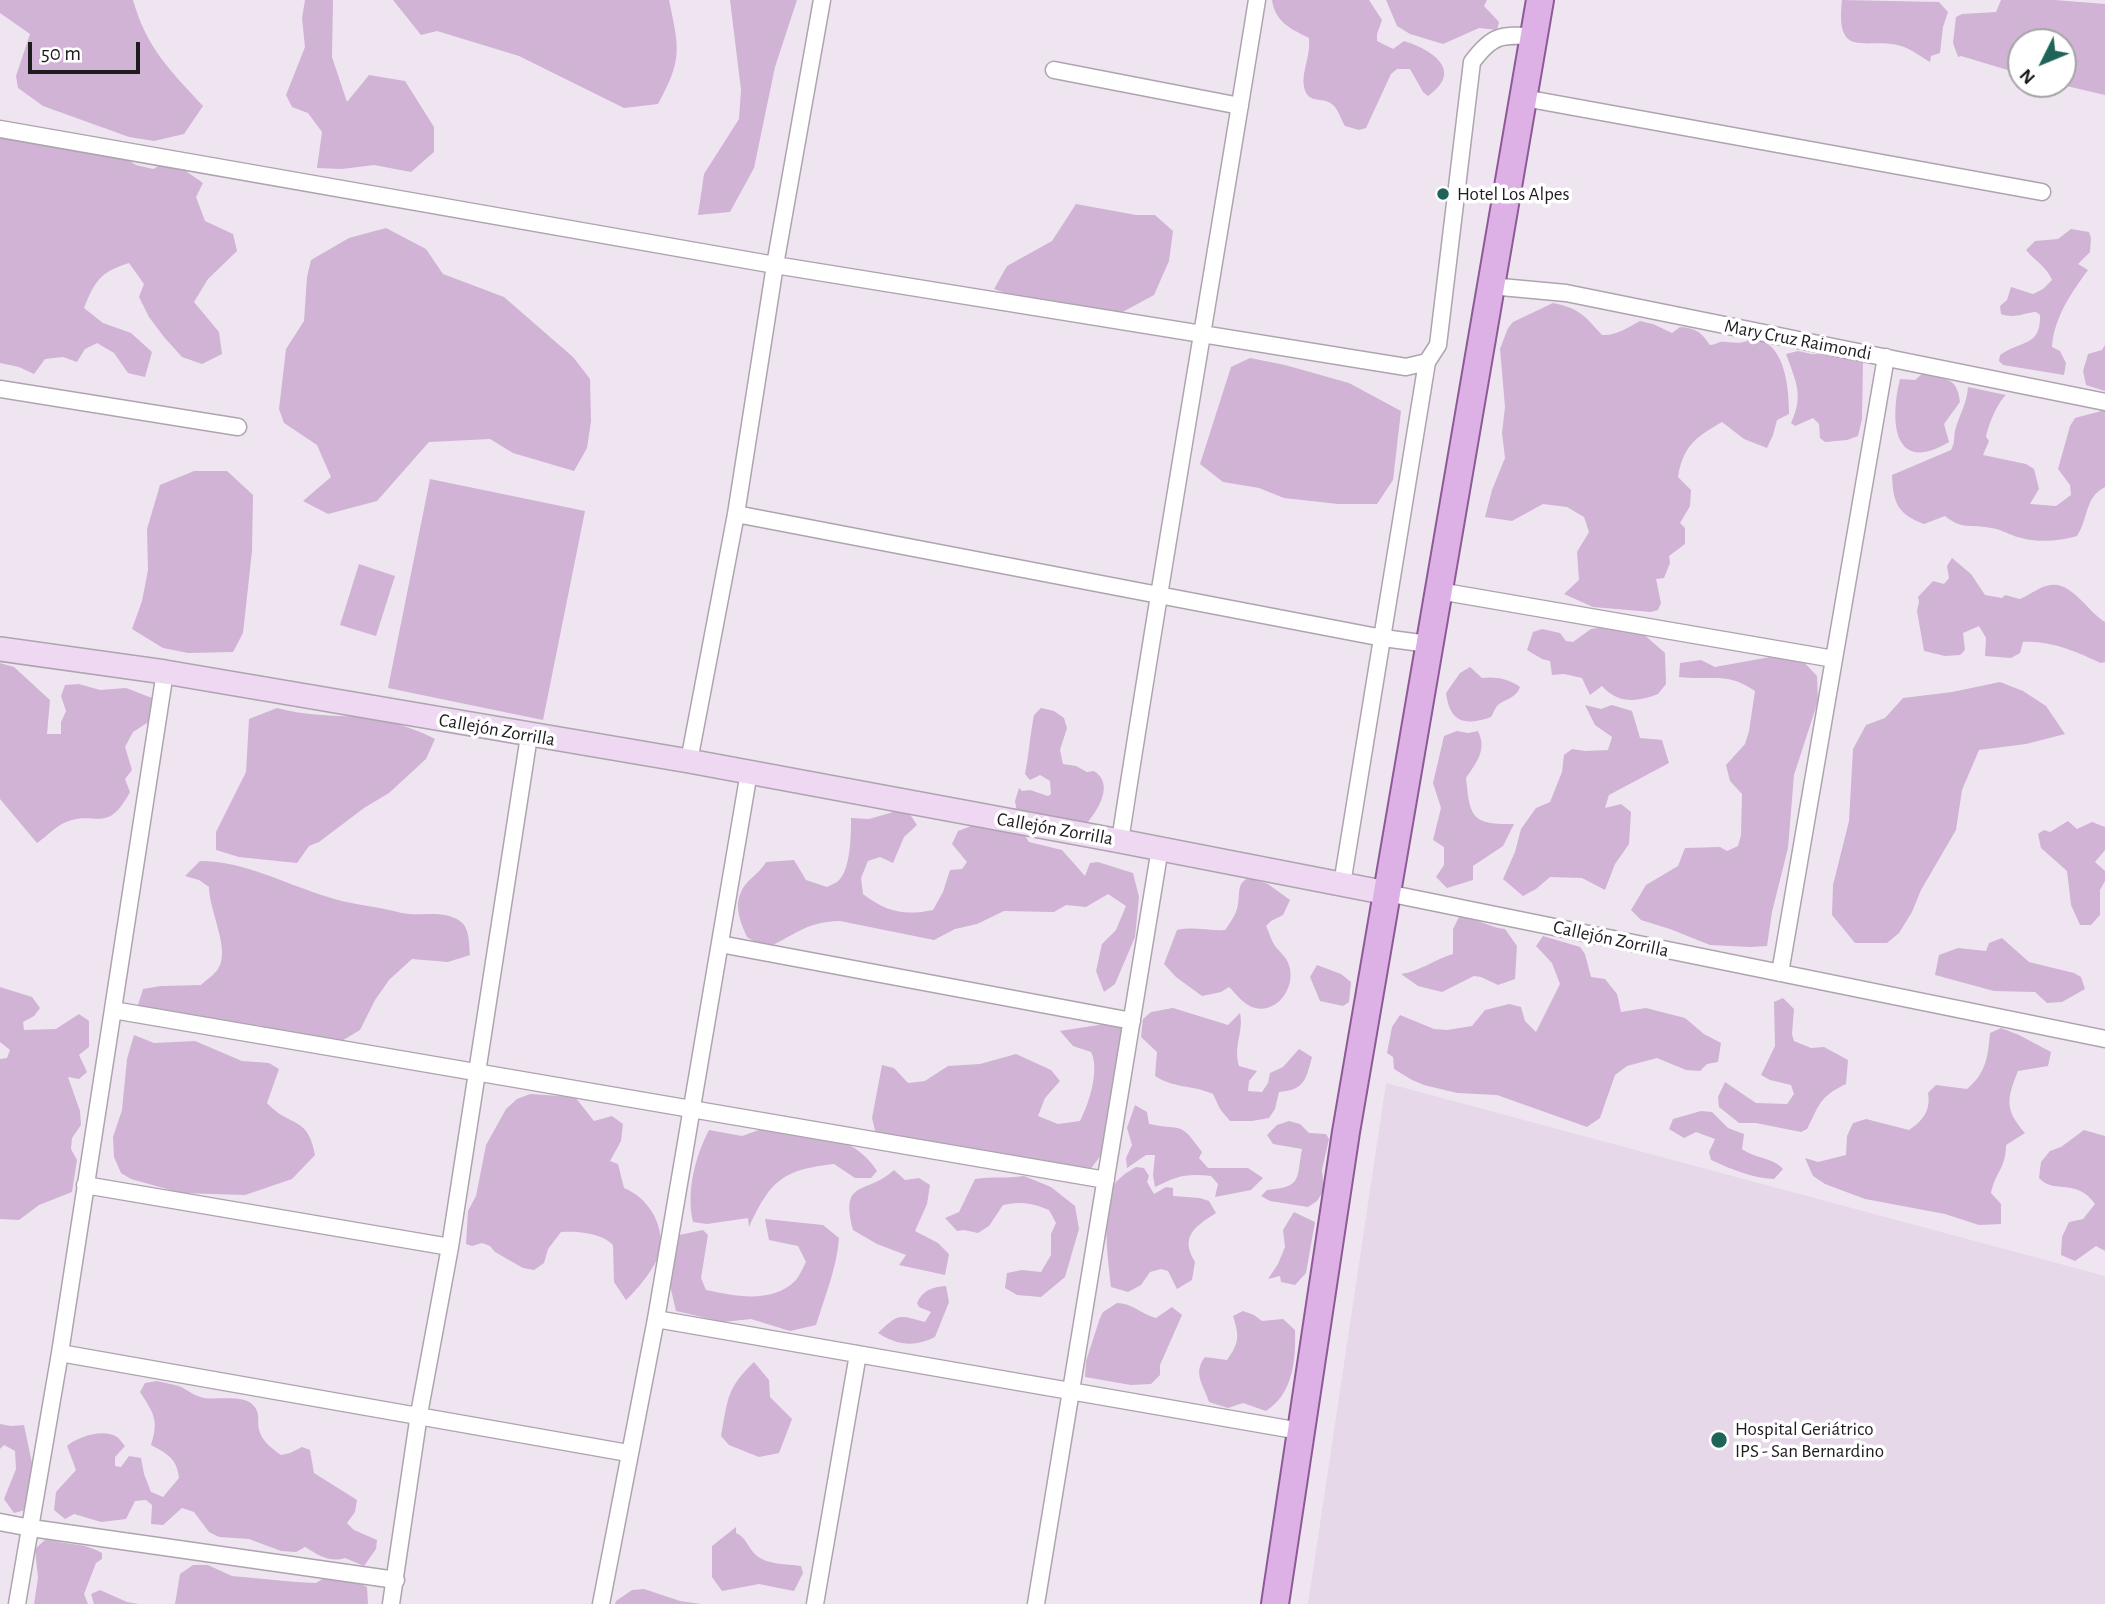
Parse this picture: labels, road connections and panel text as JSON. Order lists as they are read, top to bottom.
{
  "streets": {
    "street": ["Mary Cruz Raimondi", "Callejón Zorrilla"]
  },
  "places": ["Hotel Los Alpes", "Hospital Geriátrico IPS - San Bernardino"],
  "scale_bar": "50 m",
  "north": "bottom left"
}
